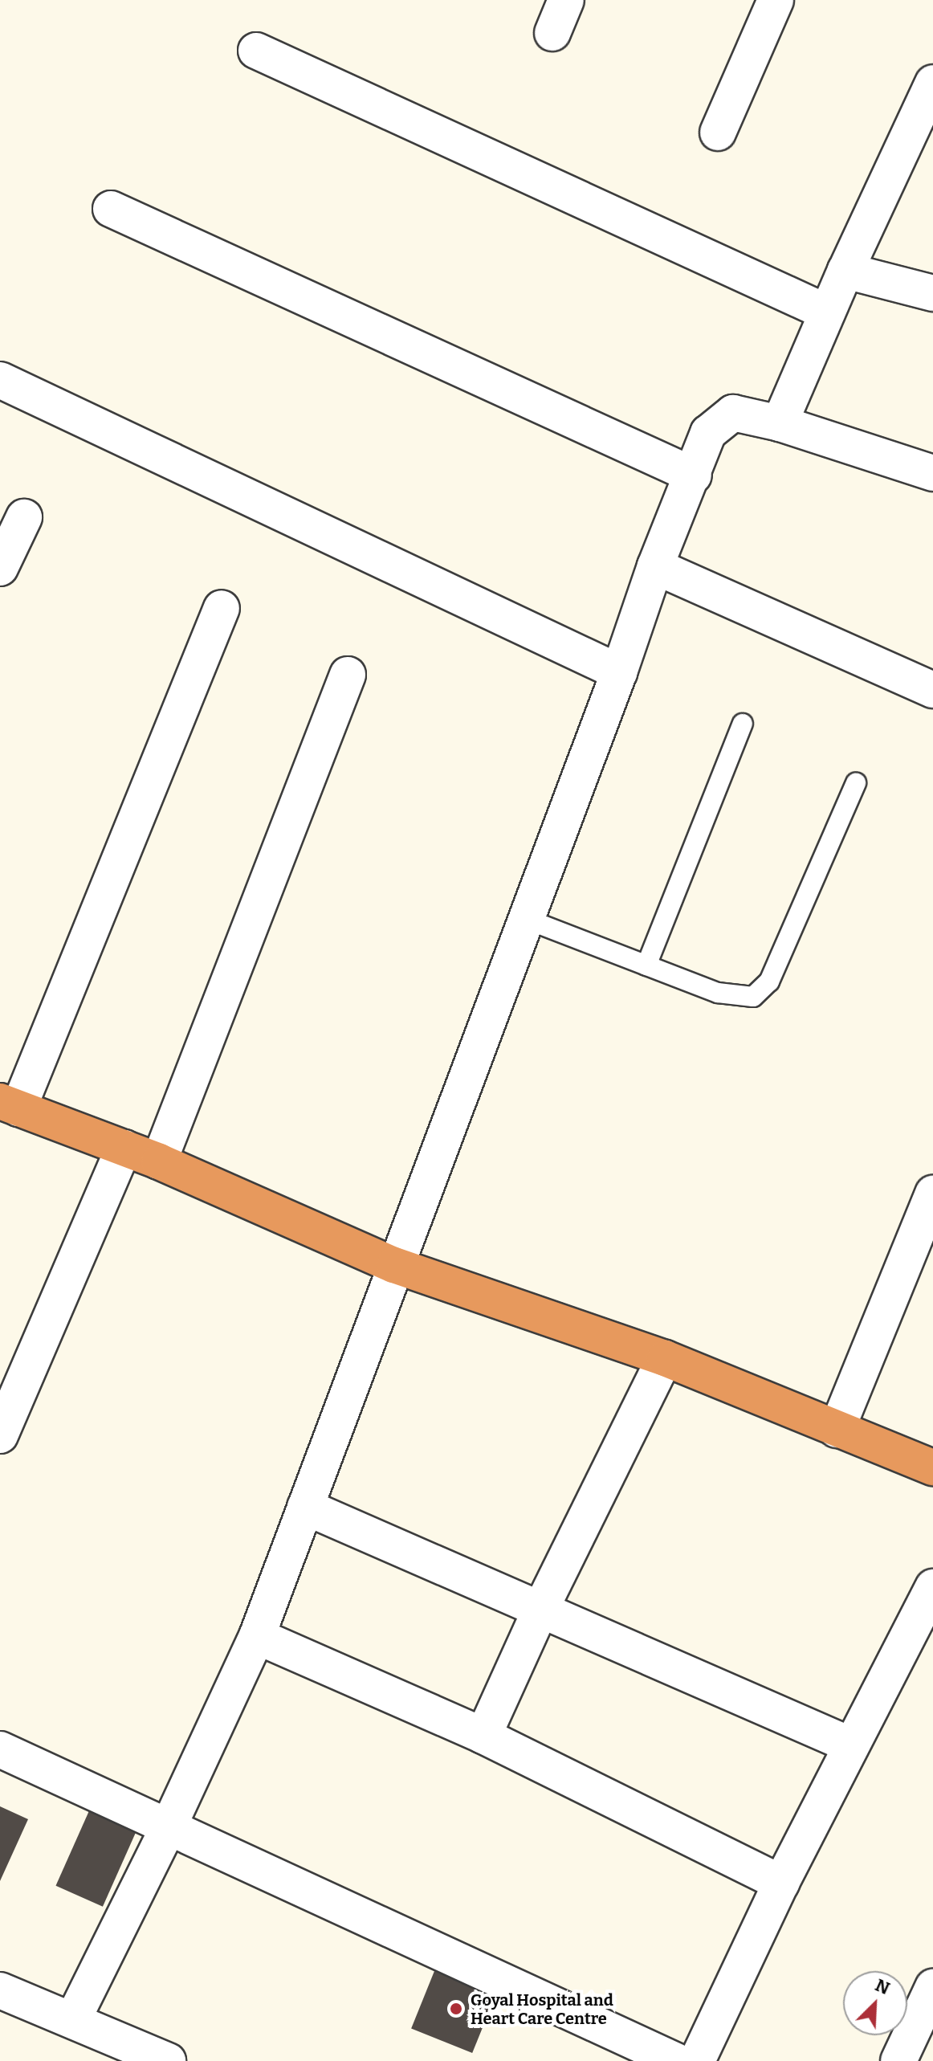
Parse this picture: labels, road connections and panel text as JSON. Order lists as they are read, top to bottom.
{
  "places": ["Goyal Hospital and Heart Care Centre"],
  "north": "top right"
}
